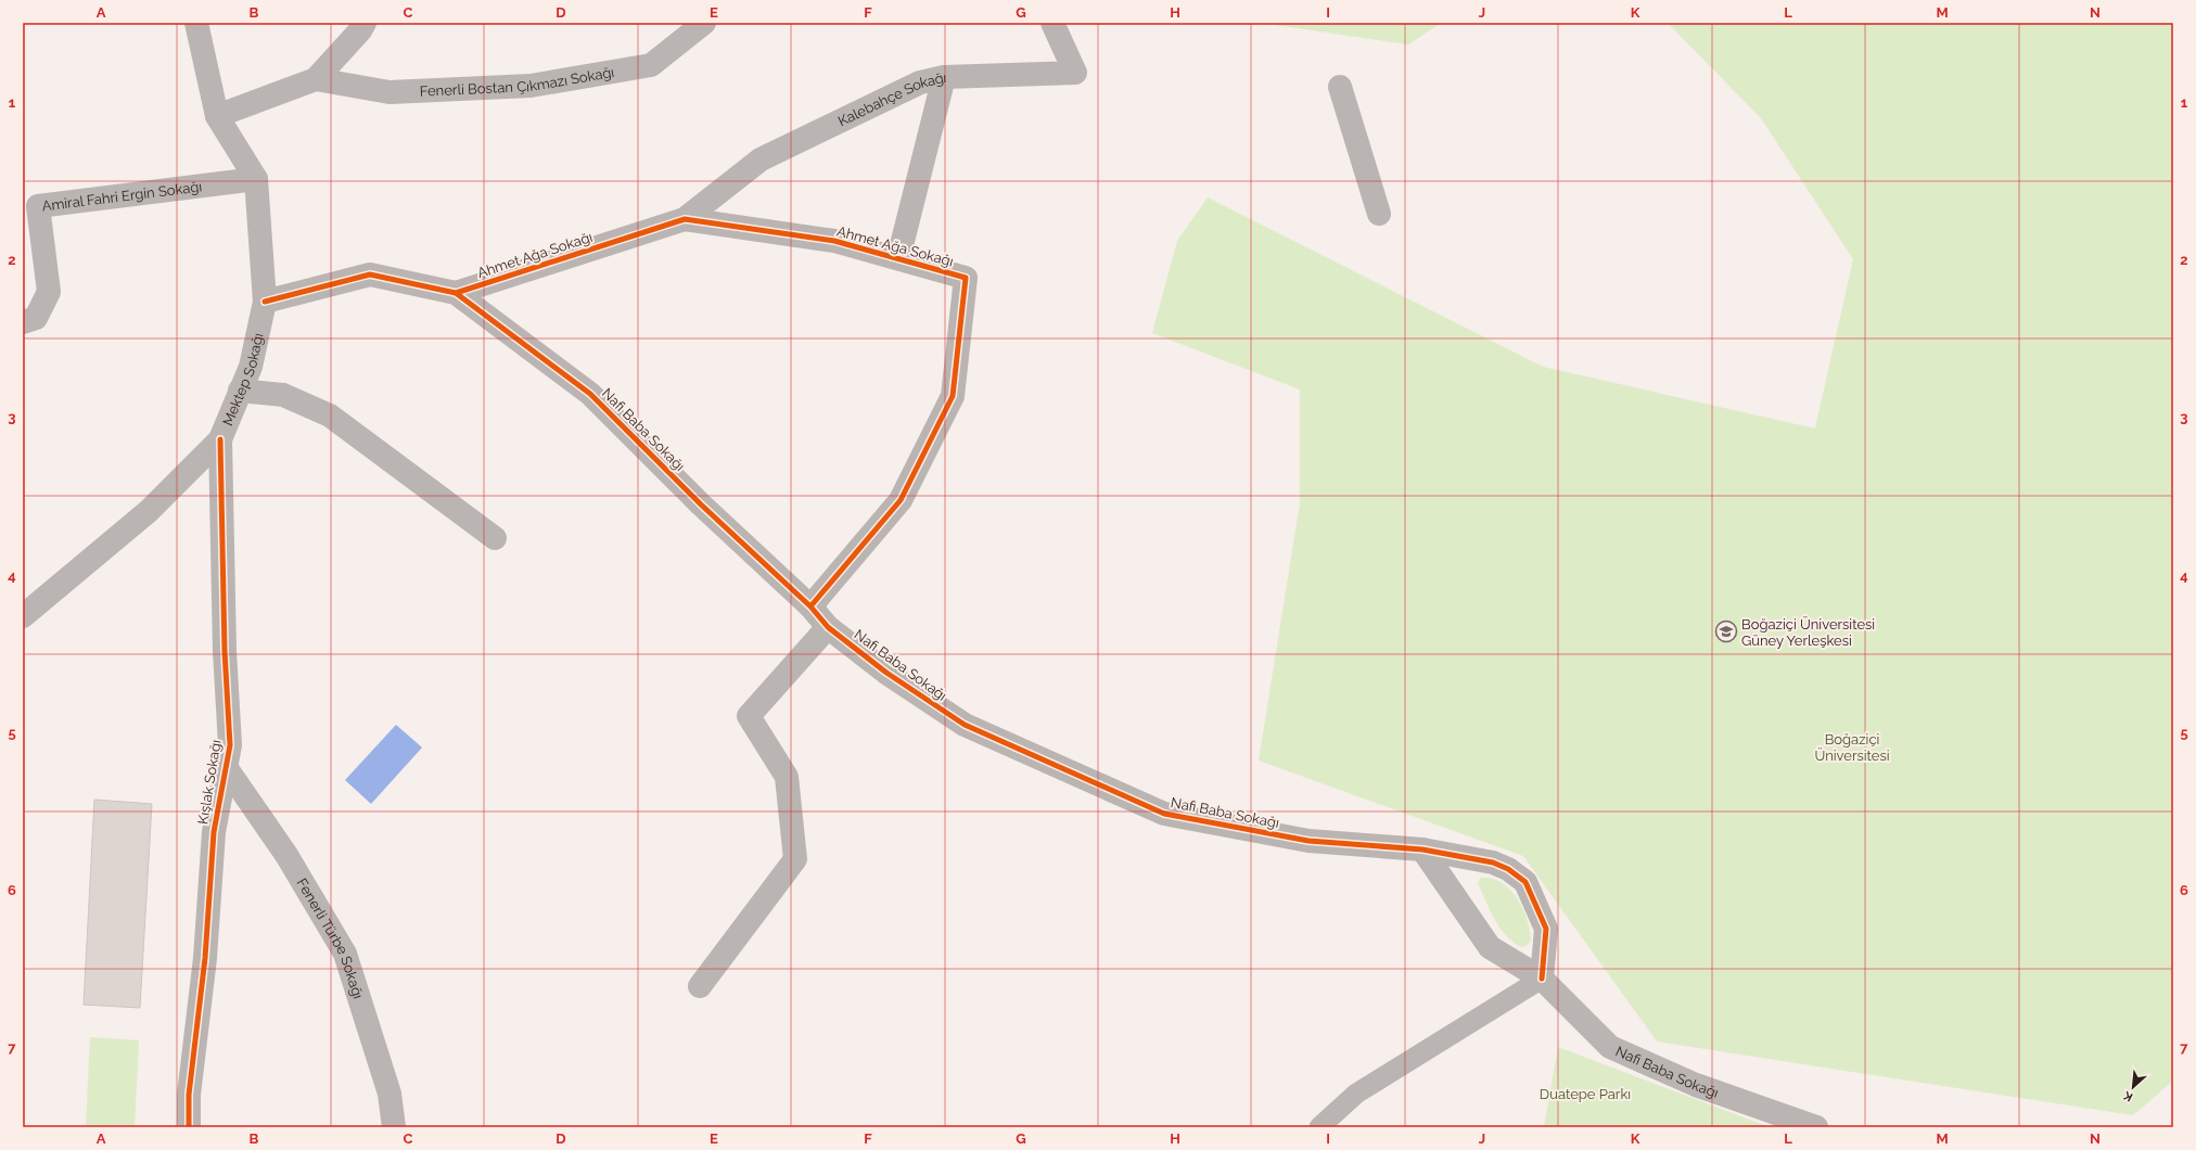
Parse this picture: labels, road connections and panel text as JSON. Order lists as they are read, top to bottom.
{
  "streets": {
    "street": [
      "Fenerli Bostan Çıkmazı Sokağı",
      "Kalebahçe Sokağı",
      "Amiral Fahri Ergin Sokağı",
      "Ahmet Ağa Sokağı",
      "Mektep Sokağı",
      "Nafi Baba Sokağı",
      "Kışlak Sokağı",
      "Fenerli Türbe Sokağı"
    ]
  },
  "crossings": [
    ["Kalebahçe Sokağı", "Ahmet Ağa Sokağı"],
    ["Amiral Fahri Ergin Sokağı", "Mektep Sokağı"],
    ["Ahmet Ağa Sokağı", "Nafi Baba Sokağı"],
    ["Mektep Sokağı", "Nafi Baba Sokağı"],
    ["Mektep Sokağı", "Kışlak Sokağı"],
    ["Kışlak Sokağı", "Fenerli Türbe Sokağı"]
  ],
  "parks": ["Boğaziçi Üniversitesi", "Duatepe Parkı"],
  "places": {
    "school or university": ["Boğaziçi Üniversitesi Güney Yerleşkesi"]
  },
  "north": "bottom left",
  "grid": {
    "columns": [
      "A",
      "B",
      "C",
      "D",
      "E",
      "F",
      "G",
      "H",
      "I",
      "J",
      "K",
      "L",
      "M",
      "N"
    ],
    "rows": [
      "1",
      "2",
      "3",
      "4",
      "5",
      "6",
      "7"
    ]
  }
}
